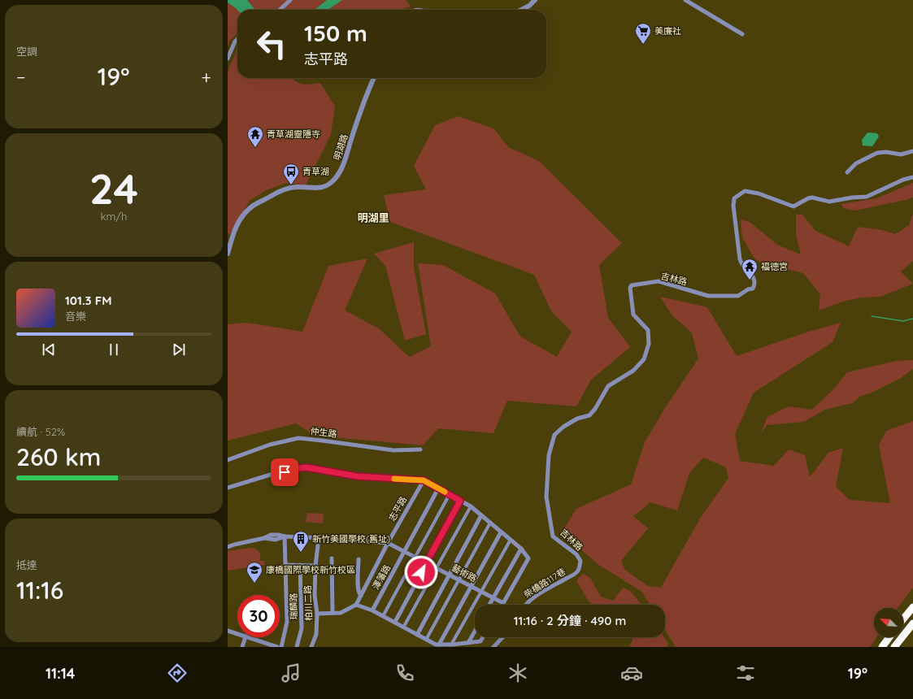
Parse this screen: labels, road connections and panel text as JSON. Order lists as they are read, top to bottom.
{
  "streets": {
    "street": [
      "明湖路",
      "吉林路",
      "仲生路",
      "志平路",
      "藝術路",
      "澤藩路",
      "柴橋路117巷",
      "柏川二路",
      "瑞麟路"
    ]
  },
  "crossings": [
    ["吉林路", "柴橋路117巷"],
    ["志平路", "藝術路"],
    ["志平路", "澤藩路"],
    ["藝術路", "澤藩路"],
    ["藝術路", "柏川二路"]
  ],
  "districts": ["明湖里"],
  "places": {
    "supermarket": ["美廉社"],
    "temple": ["青草湖靈隱寺", "福德宮"],
    "bus stop": ["青草湖"],
    "building": ["新竹美國學校(舊址)"],
    "school or university": ["康橋國際學校新竹校區"]
  },
  "north": "top left",
  "page": {
    "tile": [
      "空調",
      ["24", "km/h"],
      ["續航 · 52%", "260 km"],
      ["抵達", "11:16"]
    ],
    "turn": ["150 m", "志平路"],
    "heat": ["−", "19°", "+"],
    "song": ["101.3 FM", "音樂"],
    "limit": "30",
    "trip": "11:16 · 2 分鐘 · 490 m",
    "tabs": ["11:14", "19°"]
  }
}
